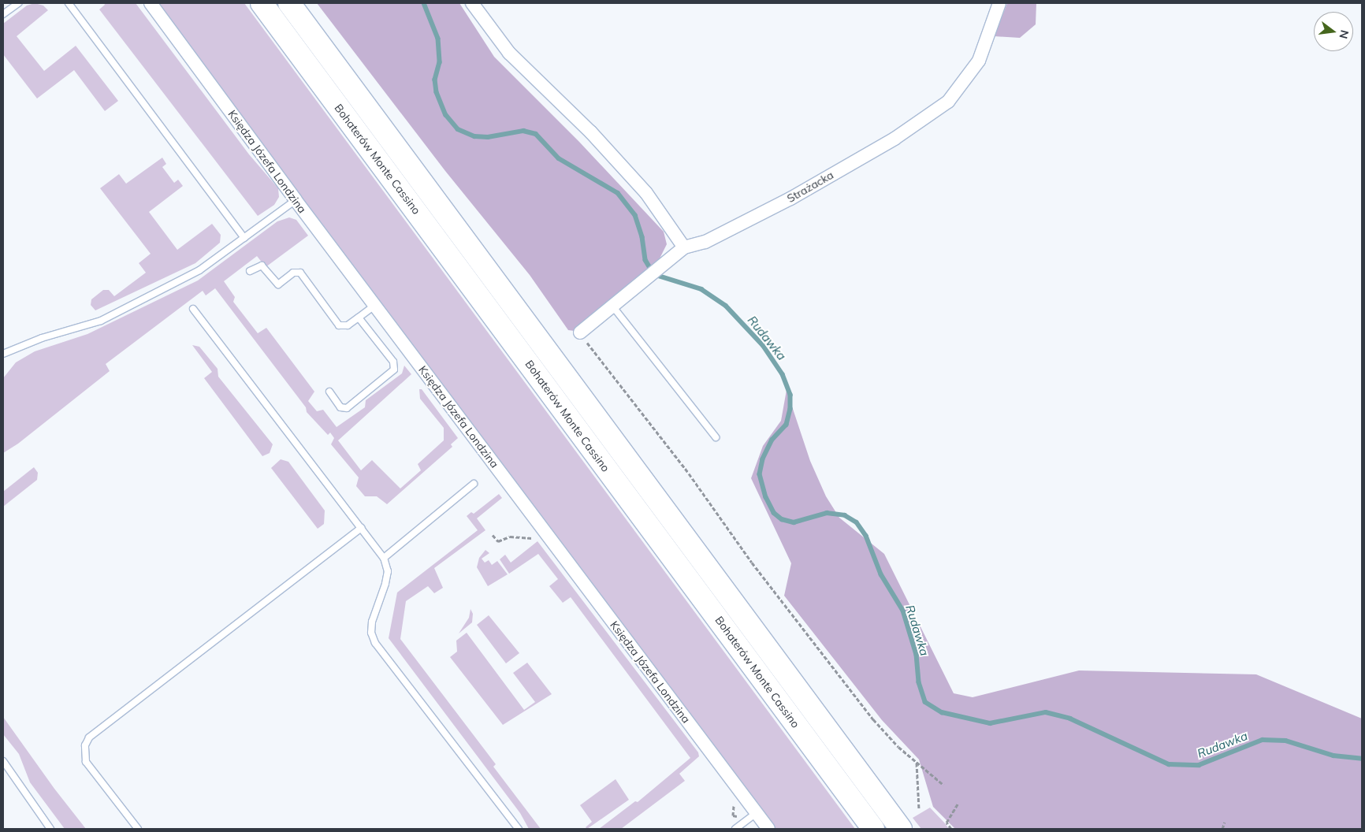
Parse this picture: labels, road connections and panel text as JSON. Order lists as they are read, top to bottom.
{
  "streets": {
    "highway": ["Bohaterów Monte Cassino"],
    "street": ["Księdza Józefa Londzina", "Strażacka"]
  },
  "water": ["Rudawka"],
  "north": "right"
}
